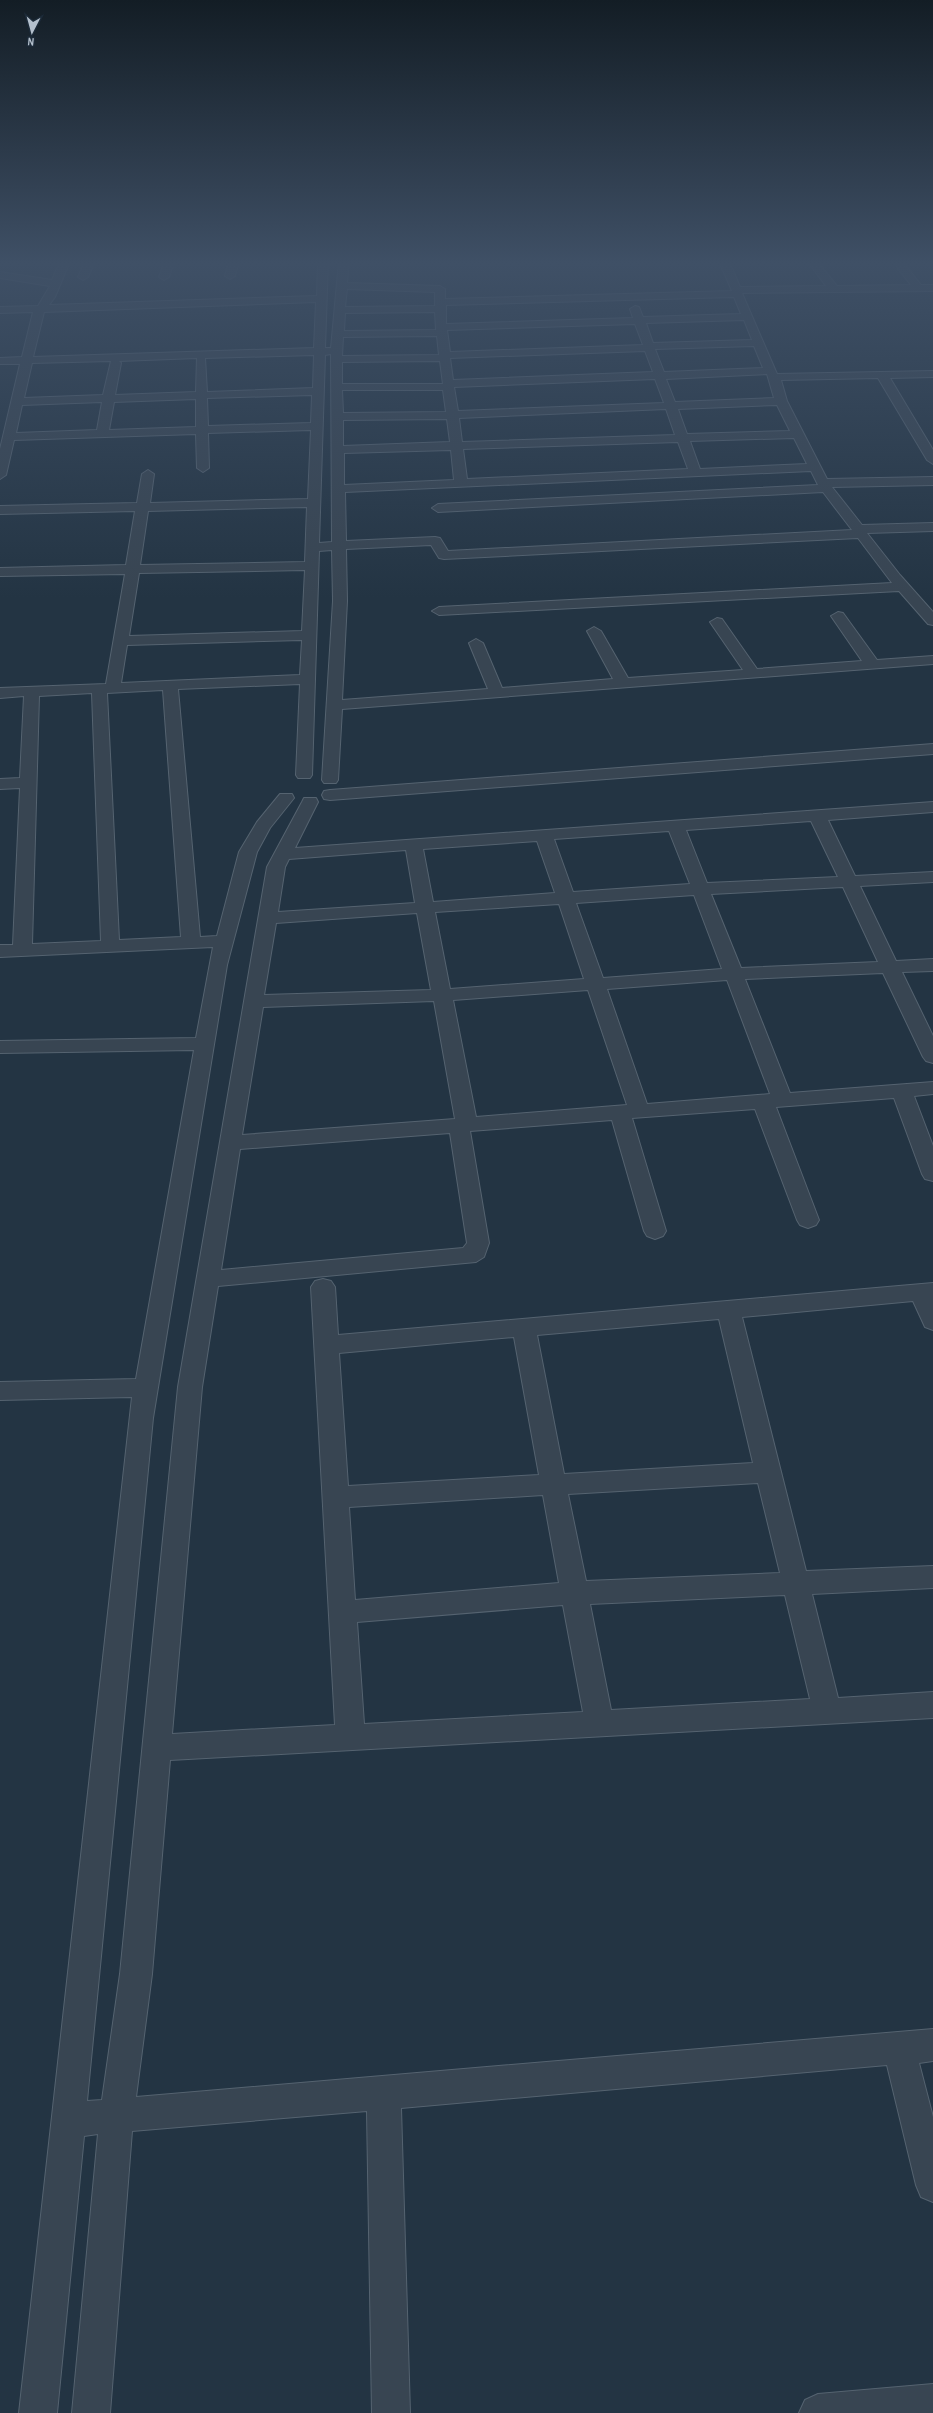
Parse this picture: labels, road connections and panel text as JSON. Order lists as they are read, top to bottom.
{
  "north": "bottom"
}
